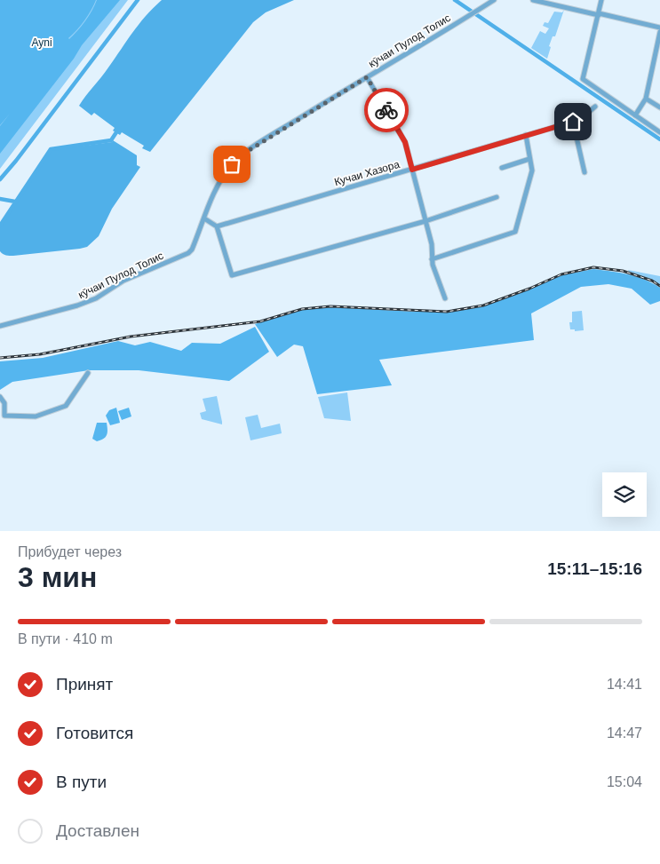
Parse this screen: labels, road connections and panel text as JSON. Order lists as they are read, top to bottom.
{
  "streets": {
    "street": ["кӯчаи Пулод Толис", "Кучаи Хазора"]
  },
  "parks": ["Ayni"],
  "page": {
    "heading": ["3 мин", "Прибудет через", "15:11–15:16"],
    "bar": "В пути · 410 m",
    "list": [
      ["Принят", "14:41"],
      ["Готовится", "14:47"],
      ["В пути", "15:04"],
      "Доставлен"
    ]
  }
}
